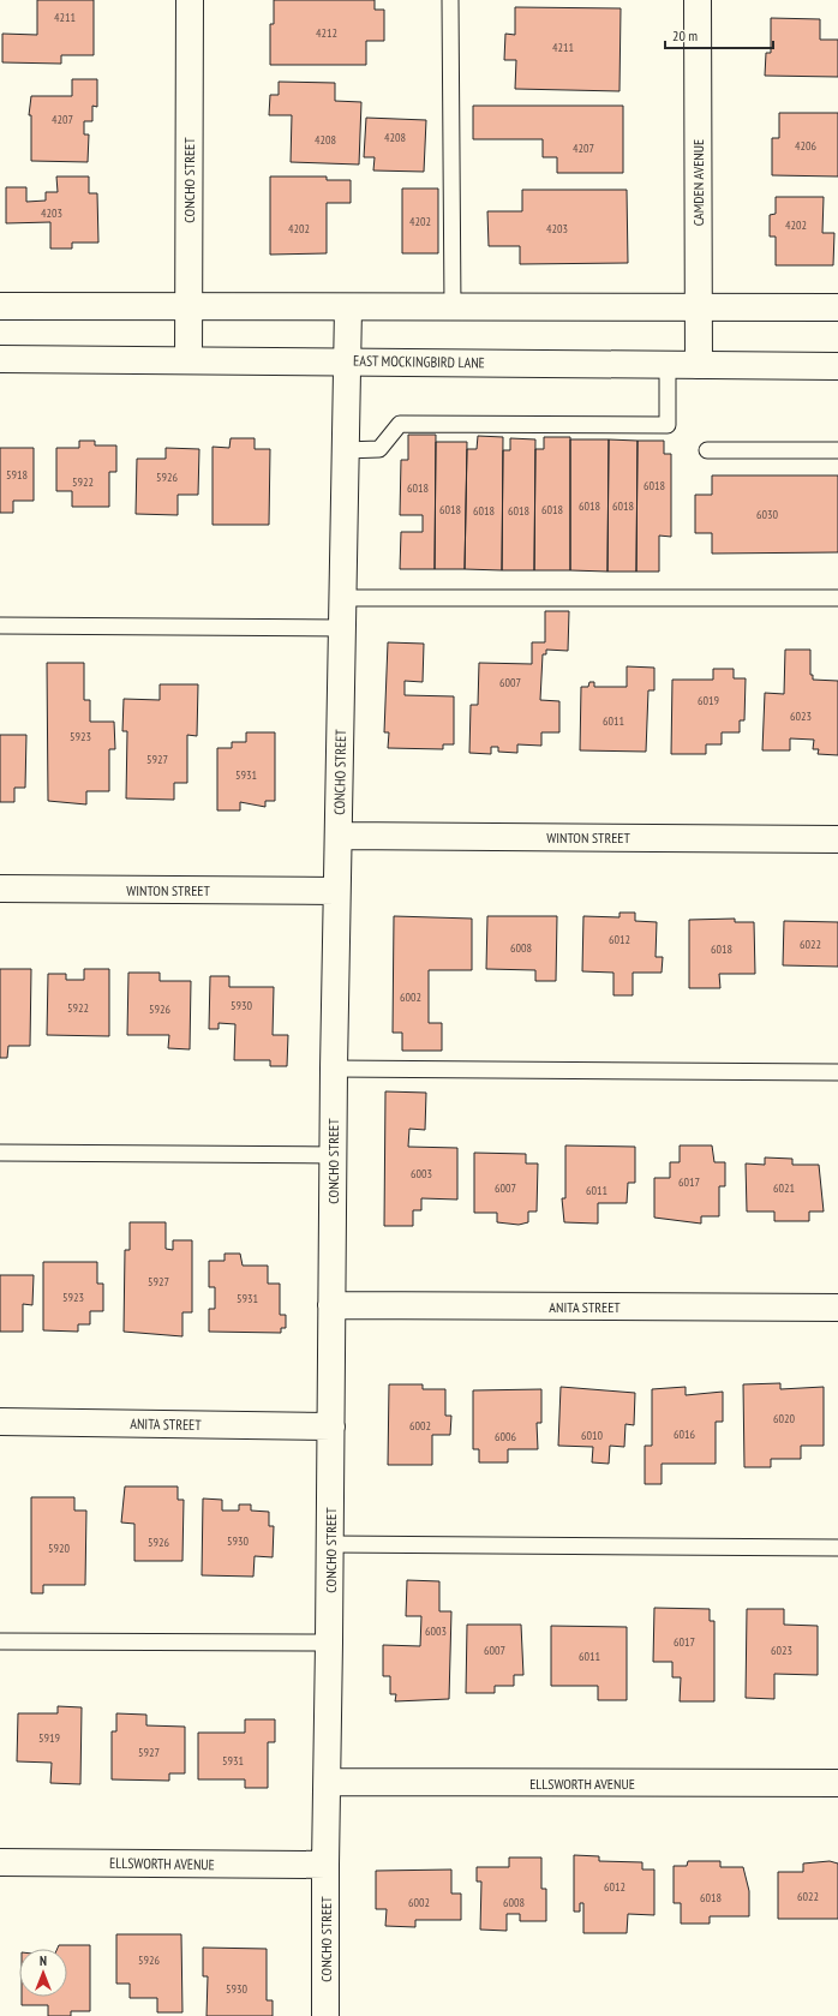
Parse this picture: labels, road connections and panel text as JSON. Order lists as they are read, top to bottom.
{
  "streets": {
    "street": [
      "CONCHO STREET",
      "CAMDEN AVENUE",
      "EAST MOCKINGBIRD LANE",
      "WINTON STREET",
      "ANITA STREET",
      "ELLSWORTH AVENUE"
    ]
  },
  "crossings": [
    ["CONCHO STREET", "EAST MOCKINGBIRD LANE"],
    ["CONCHO STREET", "WINTON STREET"],
    ["CONCHO STREET", "ANITA STREET"],
    ["CONCHO STREET", "ELLSWORTH AVENUE"],
    ["CAMDEN AVENUE", "EAST MOCKINGBIRD LANE"]
  ],
  "house_numbers": [
    "4211",
    "4212",
    "4211",
    "4207",
    "4208",
    "4208",
    "4206",
    "4207",
    "4203",
    "4202",
    "4202",
    "4202",
    "4203",
    "5918",
    "5926",
    "5922",
    "6018",
    "6018",
    "6018",
    "6018",
    "6018",
    "6018",
    "6018",
    "6018",
    "6030",
    "6007",
    "6019",
    "6023",
    "6011",
    "5923",
    "5927",
    "5931",
    "6012",
    "6022",
    "6008",
    "6018",
    "6002",
    "5930",
    "5922",
    "5926",
    "6003",
    "6017",
    "6007",
    "6021",
    "6011",
    "5927",
    "5923",
    "5931",
    "6020",
    "6002",
    "6016",
    "6010",
    "6006",
    "5930",
    "5926",
    "5920",
    "6003",
    "6017",
    "6007",
    "6023",
    "6011",
    "5919",
    "5927",
    "5931",
    "6012",
    "6022",
    "6018",
    "6002",
    "6008",
    "5926",
    "5930"
  ],
  "scale_bar": "20 m",
  "north": "top"
}
